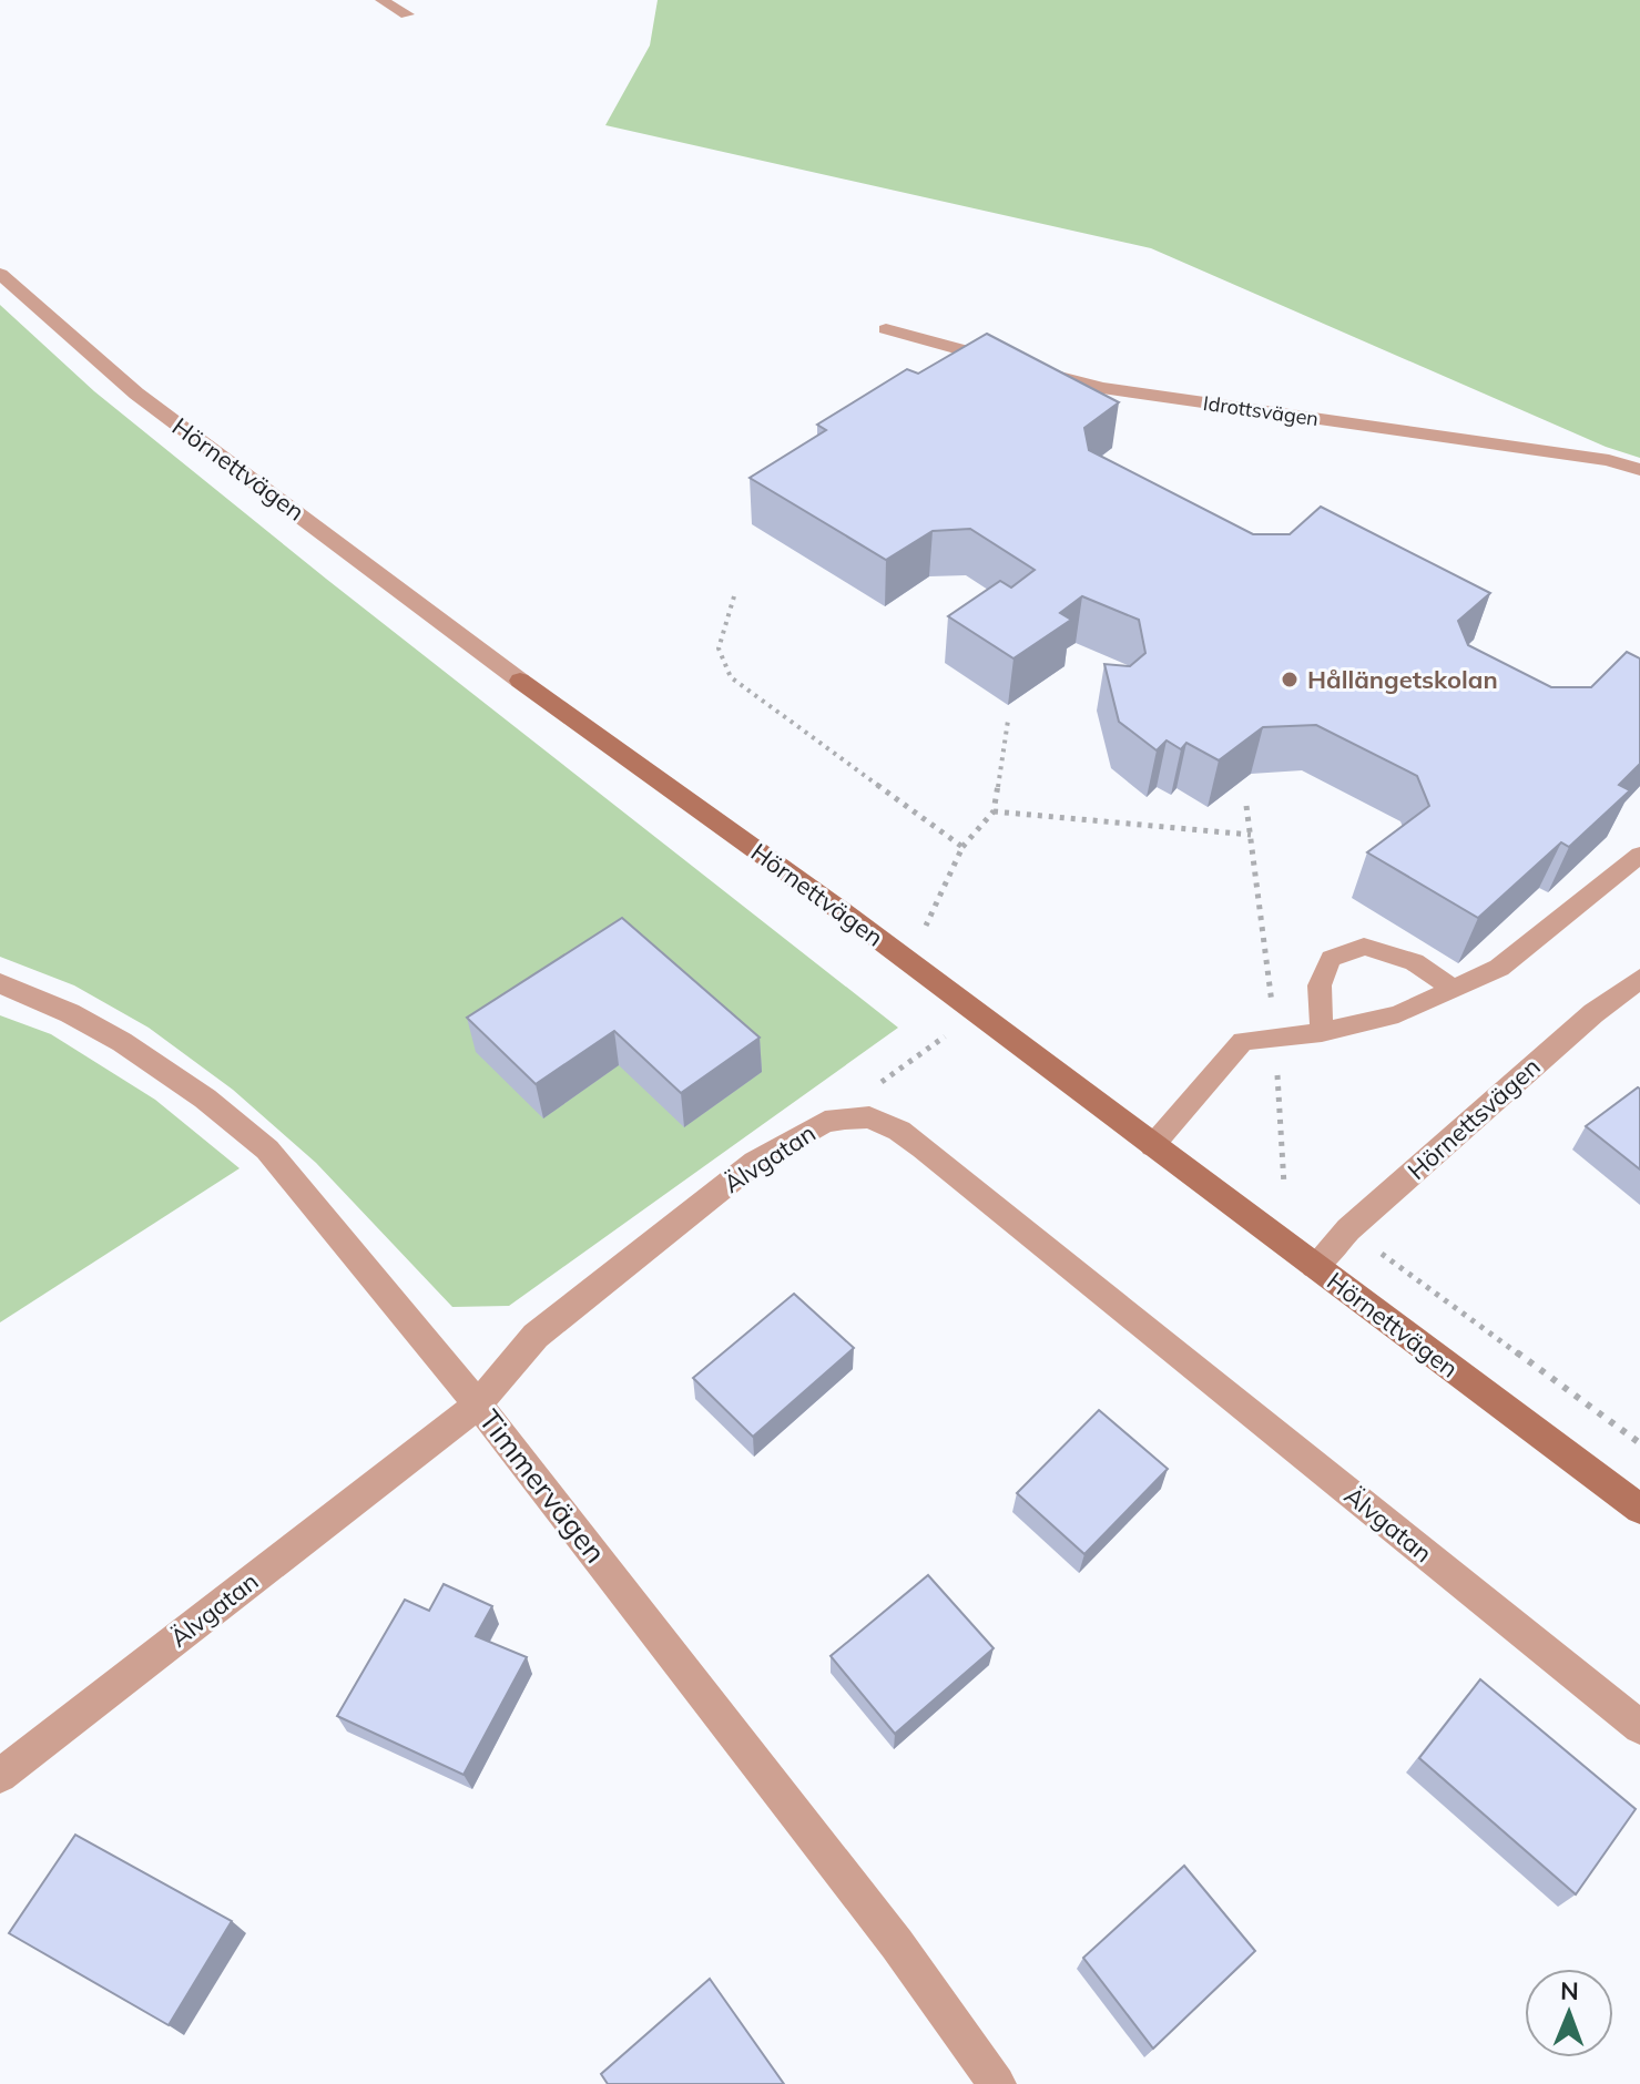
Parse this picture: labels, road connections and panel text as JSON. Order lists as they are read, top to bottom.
{
  "streets": {
    "street": [
      "Idrottsvägen",
      "Hörnettvägen",
      "Hörnettsvägen",
      "Älvgatan",
      "Timmervägen"
    ]
  },
  "crossings": [
    ["Hörnettvägen", "Hörnettsvägen"],
    ["Älvgatan", "Timmervägen"]
  ],
  "places": ["Hållängetskolan"],
  "north": "top"
}
